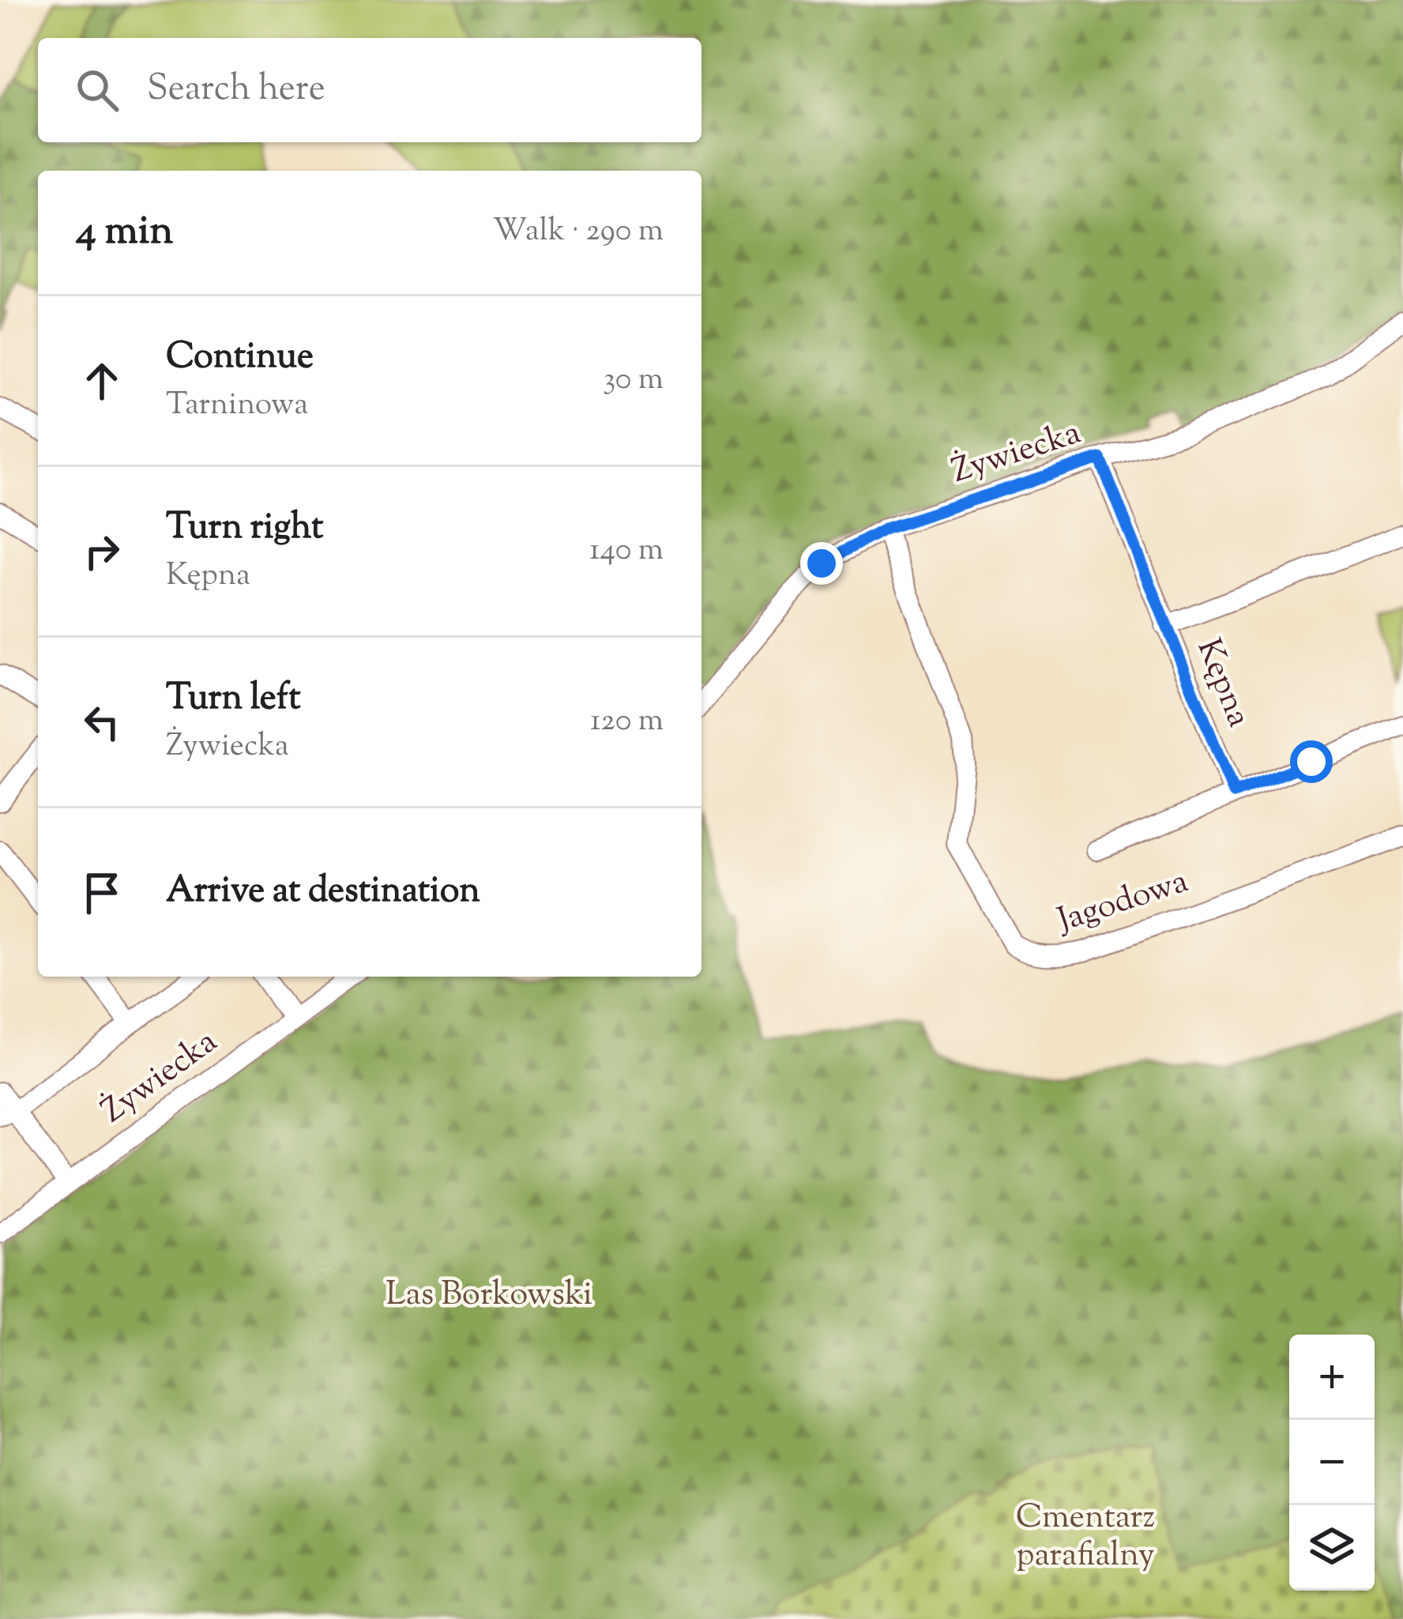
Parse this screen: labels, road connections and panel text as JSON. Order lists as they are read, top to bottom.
{
  "streets": {
    "street": ["Żywiecka", "Kępna", "Jagodowa"]
  },
  "crossings": [
    ["Żywiecka", "Kępna"],
    ["Żywiecka", "Jagodowa"]
  ],
  "parks": ["Las Borkowski", "Cmentarz parafialny"],
  "page": {
    "search": "Search here",
    "heading": ["4 min", "Walk · 290 m"],
    "list": [
      ["Continue", "Tarninowa", "30 m"],
      ["Turn right", "Kępna", "140 m"],
      ["Turn left", "Żywiecka", "120 m"],
      "Arrive at destination"
    ],
    "map_buttons": ["+", "−"]
  }
}
